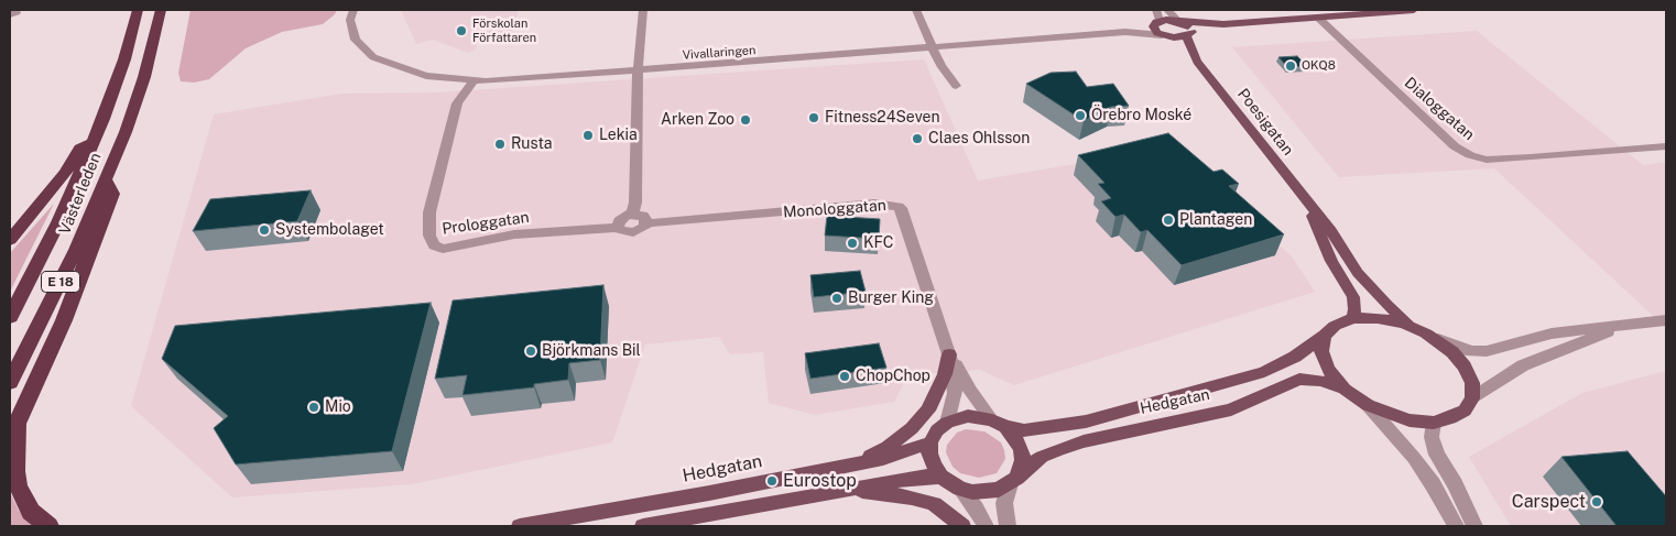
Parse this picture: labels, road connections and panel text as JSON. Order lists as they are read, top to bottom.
{
  "streets": {
    "highway": ["Västerleden", "E 18"],
    "main road": ["Poesigatan", "Hedgatan"],
    "street": [
      "Vivallaringen",
      "Dialoggatan",
      "Monologgatan",
      "Prologgatan"
    ]
  },
  "crossings": [
    ["Vivallaringen", "Poesigatan"],
    ["Vivallaringen", "Prologgatan"],
    ["Poesigatan", "Hedgatan"],
    ["Västerleden", "E 18"],
    ["Monologgatan", "Hedgatan"]
  ],
  "places": [
    "Förskolan Författaren",
    "OKQ8",
    "Örebro Moské",
    "Fitness24Seven",
    "Arken Zoo",
    "Lekia",
    "Claes Ohlsson",
    "Rusta",
    "Plantagen",
    "Systembolaget",
    "KFC",
    "Burger King",
    "Björkmans Bil",
    "ChopChop",
    "Mio",
    "Eurostop",
    "Carspect"
  ]
}
